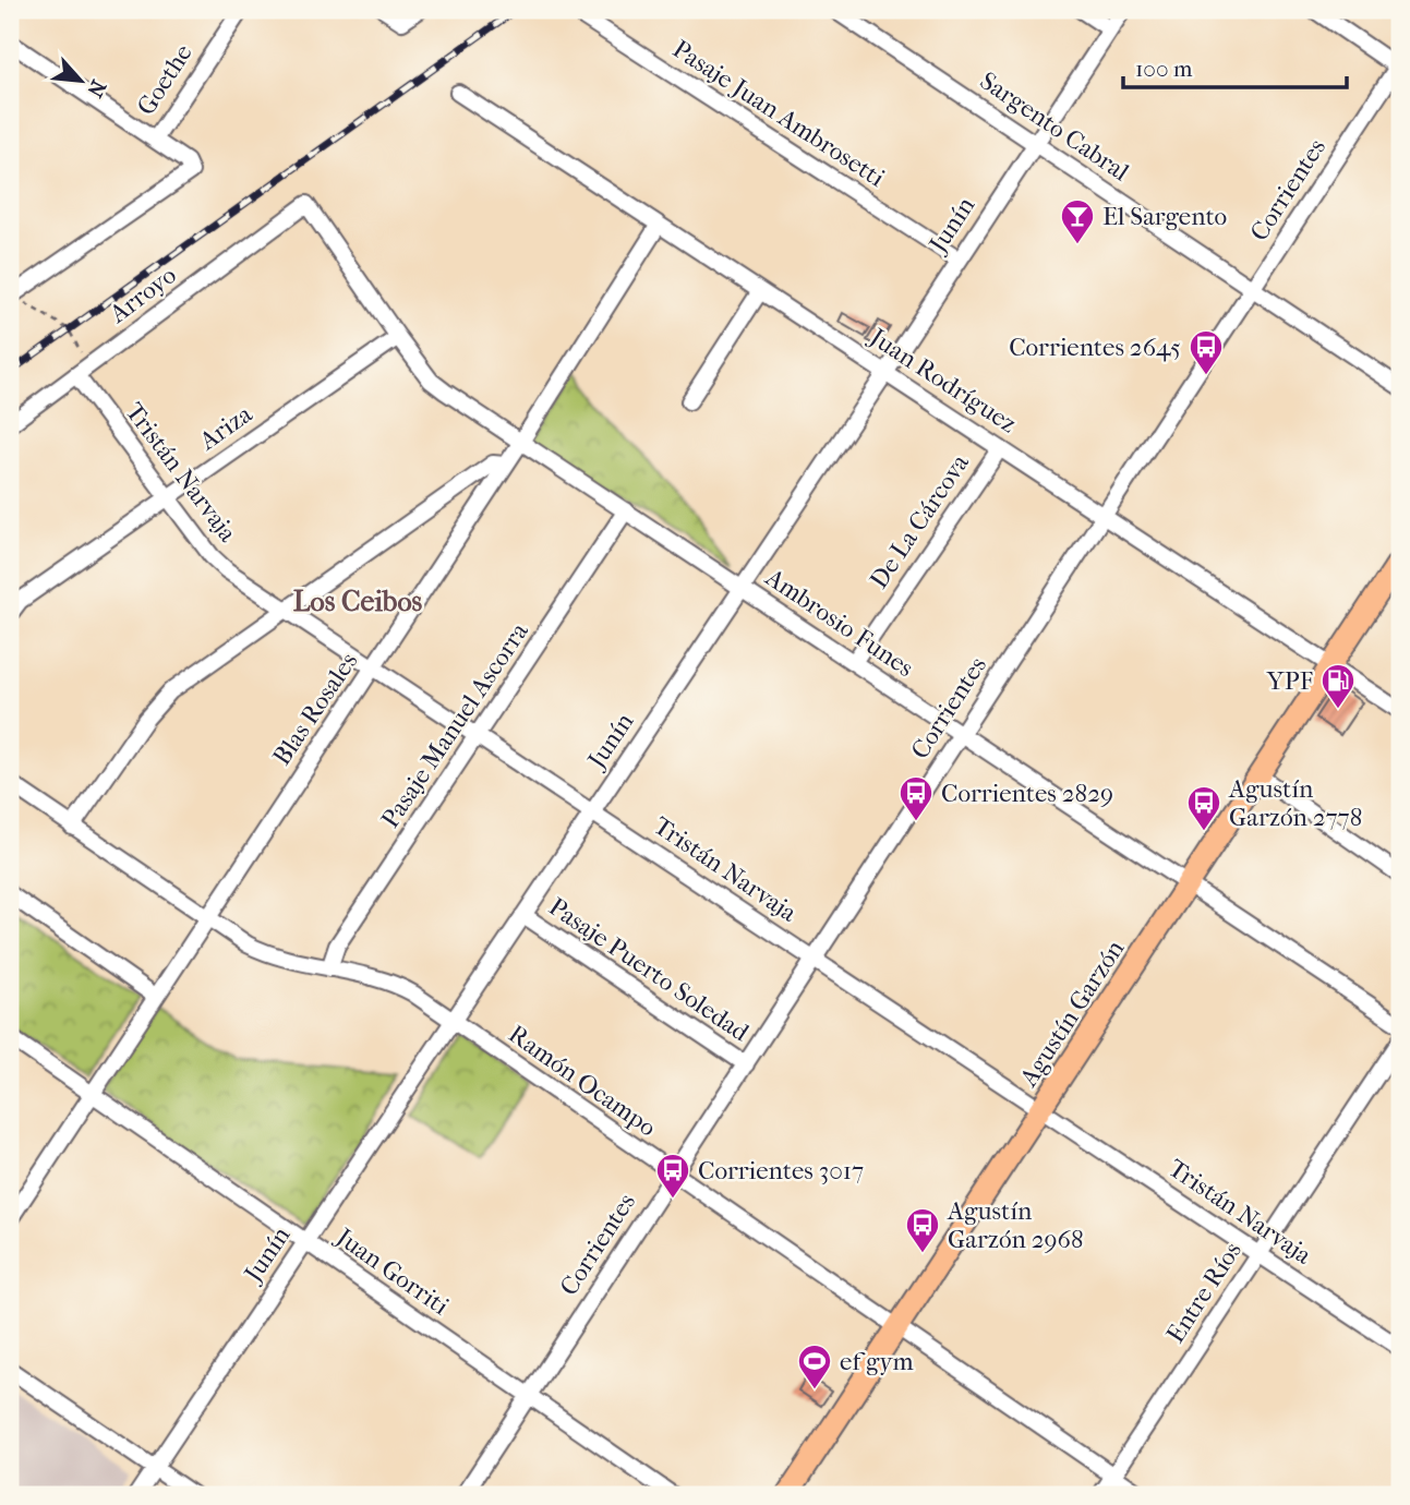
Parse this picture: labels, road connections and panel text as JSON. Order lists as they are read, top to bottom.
{
  "streets": {
    "main road": ["Agustín Garzón"],
    "street": [
      "Goethe",
      "Pasaje Juan Ambrosetti",
      "Sargento Cabral",
      "Corrientes",
      "Junín",
      "Arroyo",
      "Juan Rodríguez",
      "Ariza",
      "Tristán Narvaja",
      "De La Cárcova",
      "Ambrosio Funes",
      "Blas Rosales",
      "Pasaje Manuel Ascorra",
      "Pasaje Puerto Soledad",
      "Ramón Ocampo",
      "Juan Gorriti",
      "Entre Ríos"
    ]
  },
  "crossings": [
    ["Pasaje Juan Ambrosetti", "Junín"],
    ["Sargento Cabral", "Corrientes"],
    ["Sargento Cabral", "Junín"],
    ["Corrientes", "Juan Rodríguez"],
    ["Corrientes", "Tristán Narvaja"],
    ["Corrientes", "Ambrosio Funes"],
    ["Corrientes", "Pasaje Puerto Soledad"],
    ["Corrientes", "Ramón Ocampo"],
    ["Corrientes", "Juan Gorriti"],
    ["Junín", "Juan Rodríguez"],
    ["Junín", "Tristán Narvaja"],
    ["Junín", "Ambrosio Funes"],
    ["Junín", "Pasaje Puerto Soledad"],
    ["Junín", "Ramón Ocampo"],
    ["Junín", "Juan Gorriti"],
    ["Arroyo", "Tristán Narvaja"],
    ["Arroyo", "Ambrosio Funes"],
    ["Juan Rodríguez", "De La Cárcova"],
    ["Juan Rodríguez", "Blas Rosales"],
    ["Juan Rodríguez", "Agustín Garzón"],
    ["Ariza", "Tristán Narvaja"],
    ["Ariza", "Ambrosio Funes"],
    ["Tristán Narvaja", "Blas Rosales"],
    ["Tristán Narvaja", "Pasaje Manuel Ascorra"],
    ["Tristán Narvaja", "Agustín Garzón"],
    ["Tristán Narvaja", "Entre Ríos"],
    ["De La Cárcova", "Ambrosio Funes"],
    ["Ambrosio Funes", "Blas Rosales"],
    ["Ambrosio Funes", "Pasaje Manuel Ascorra"],
    ["Ambrosio Funes", "Agustín Garzón"],
    ["Blas Rosales", "Ramón Ocampo"],
    ["Blas Rosales", "Juan Gorriti"],
    ["Pasaje Manuel Ascorra", "Ramón Ocampo"],
    ["Agustín Garzón", "Ramón Ocampo"],
    ["Ramón Ocampo", "Entre Ríos"]
  ],
  "districts": ["Los Ceibos"],
  "places": {
    "bar": ["El Sargento"],
    "bus stop": [
      "Corrientes 2645",
      "Corrientes 2829",
      "Agustín Garzón 2778",
      "Corrientes 3017",
      "Agustín Garzón 2968"
    ],
    "fuel station": ["YPF"],
    "sports": ["ef gym"]
  },
  "scale_bar": "100 m",
  "north": "bottom right"
}
